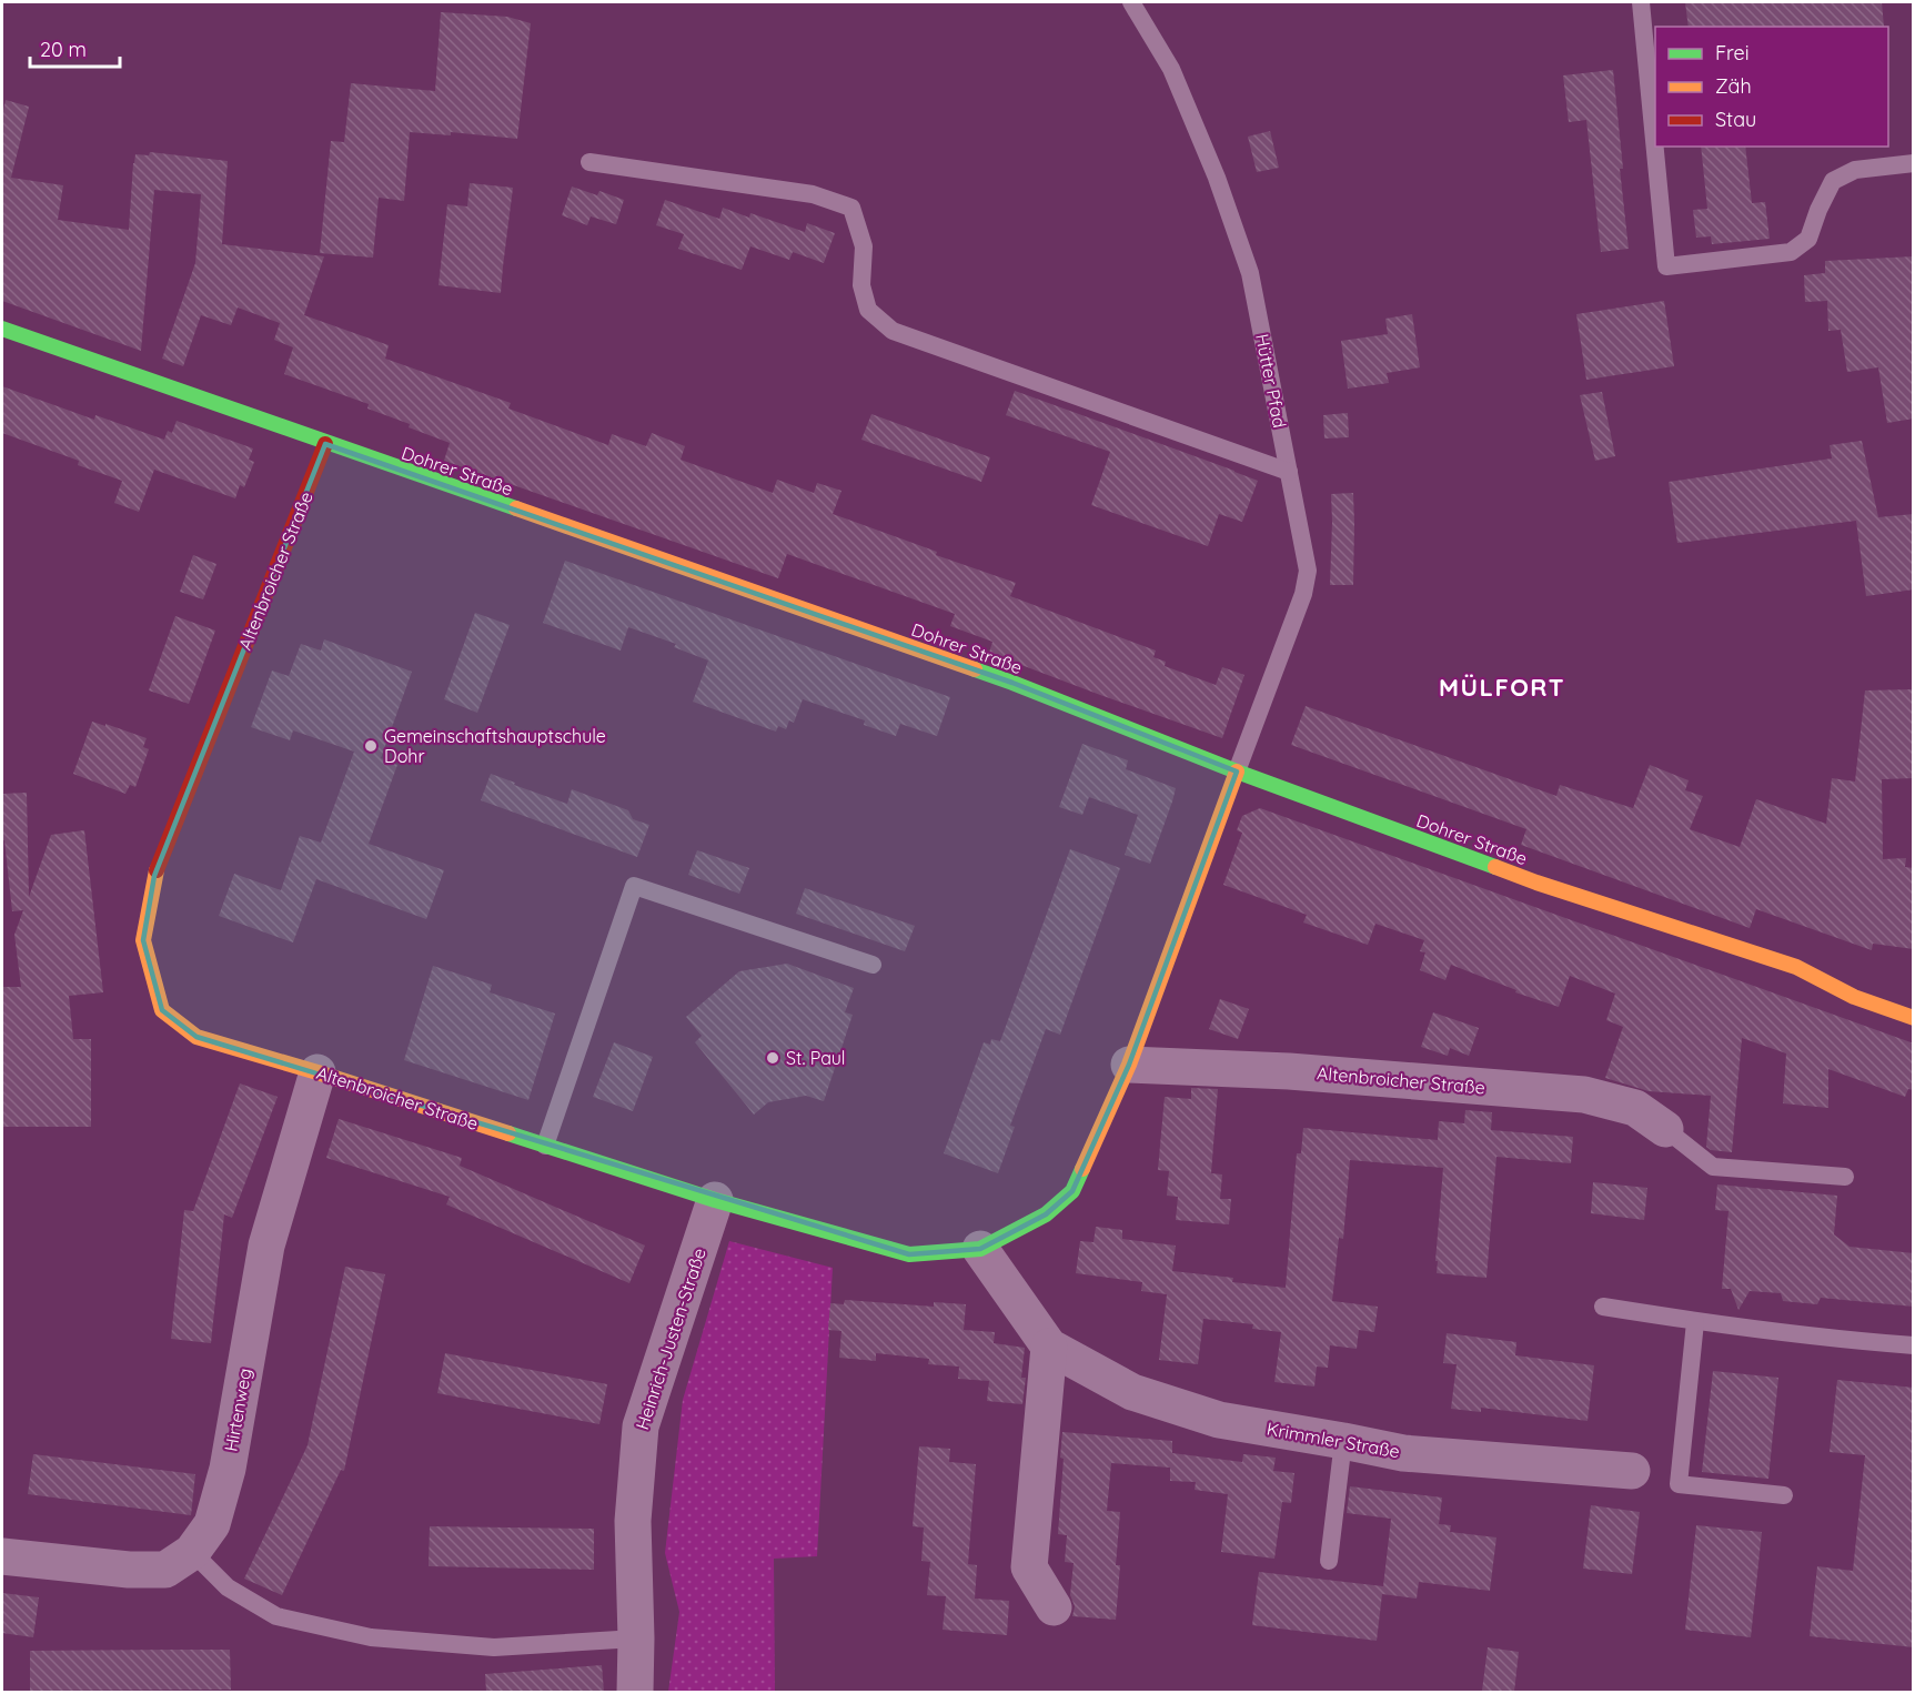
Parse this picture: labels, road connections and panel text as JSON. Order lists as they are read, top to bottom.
{
  "streets": {
    "street": [
      "Dohrer Straße",
      "Altenbroicher Straße",
      "Heinrich-Justen-Straße",
      "Hirtenweg",
      "Krimmler Straße"
    ],
    "lane": ["Hütter Pfad"]
  },
  "crossings": [
    ["Hütter Pfad", "Dohrer Straße"],
    ["Hütter Pfad", "Altenbroicher Straße"],
    ["Dohrer Straße", "Altenbroicher Straße"],
    ["Altenbroicher Straße", "Heinrich-Justen-Straße"],
    ["Altenbroicher Straße", "Hirtenweg"],
    ["Altenbroicher Straße", "Krimmler Straße"]
  ],
  "districts": ["MÜLFORT"],
  "places": ["Gemeinschaftshauptschule Dohr", "St. Paul"],
  "legend": ["Frei", "Zäh", "Stau"],
  "scale_bar": "20 m"
}
